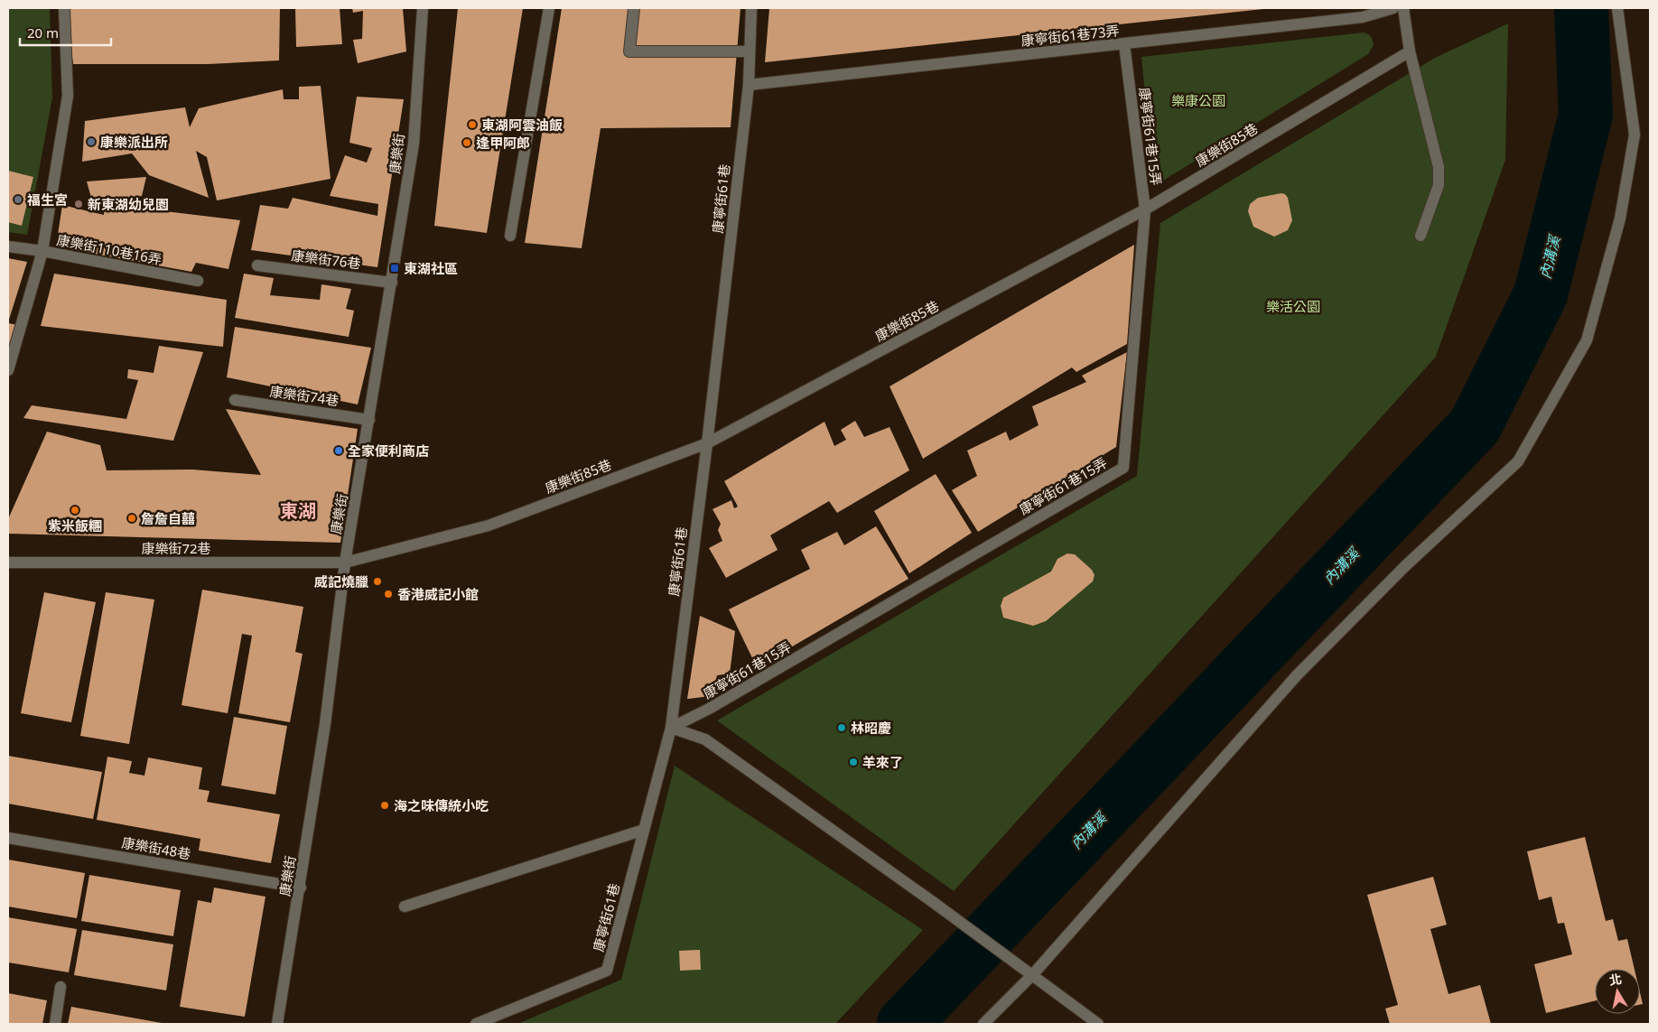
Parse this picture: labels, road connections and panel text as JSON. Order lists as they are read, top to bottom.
{
  "streets": {
    "street": [
      "康寧街61巷73弄",
      "康寧街61巷15弄",
      "康樂街85巷",
      "康樂街",
      "康寧街61巷",
      "康樂街110巷16弄",
      "康樂街76巷",
      "康樂街74巷",
      "康樂街72巷",
      "康樂街48巷"
    ]
  },
  "crossings": [
    ["康寧街61巷73弄", "康寧街61巷15弄"],
    ["康寧街61巷73弄", "康寧街61巷"],
    ["康寧街61巷15弄", "康樂街85巷"],
    ["康寧街61巷15弄", "康寧街61巷"],
    ["康樂街85巷", "康樂街"],
    ["康樂街85巷", "康寧街61巷"],
    ["康樂街85巷", "康樂街72巷"],
    ["康樂街", "康樂街76巷"],
    ["康樂街", "康樂街74巷"],
    ["康樂街", "康樂街72巷"],
    ["康樂街", "康樂街48巷"]
  ],
  "districts": ["東湖"],
  "water": ["內溝溪"],
  "parks": ["樂康公園", "樂活公園"],
  "places": {
    "other": [
      "東湖阿雲油飯",
      "康樂派出所",
      "逢甲阿郎",
      "福生宮",
      "新東湖幼兒園",
      "全家便利商店",
      "紫米飯糰",
      "詹詹自囍",
      "威記燒臘",
      "香港威記小館",
      "林昭慶",
      "羊來了",
      "海之味傳統小吃"
    ],
    "transit": ["東湖社區"]
  },
  "scale_bar": "20 m",
  "north": "top"
}
